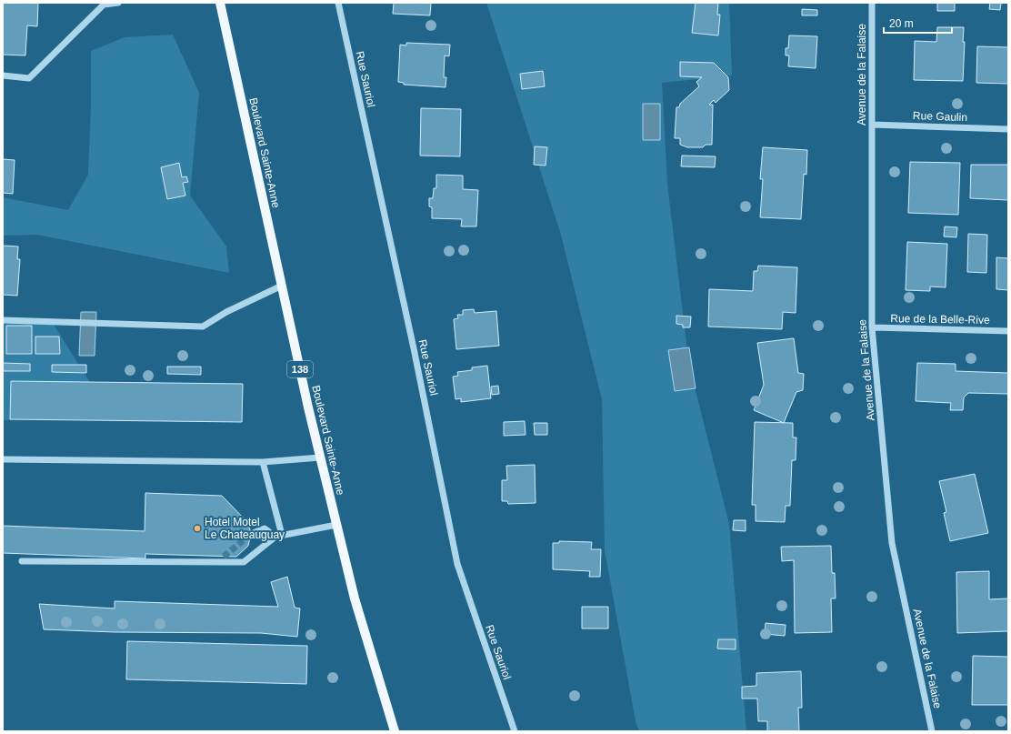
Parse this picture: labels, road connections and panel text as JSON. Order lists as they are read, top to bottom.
{
  "streets": {
    "main road": ["Boulevard Sainte-Anne", "138"],
    "street": [
      "Avenue de la Falaise",
      "Rue Sauriol",
      "Rue Gaulin",
      "Rue de la Belle-Rive"
    ]
  },
  "crossings": [
    ["Avenue de la Falaise", "Rue Gaulin"],
    ["Avenue de la Falaise", "Rue de la Belle-Rive"]
  ],
  "places": ["Hotel Motel Le Chateauguay"],
  "scale_bar": "20 m"
}
